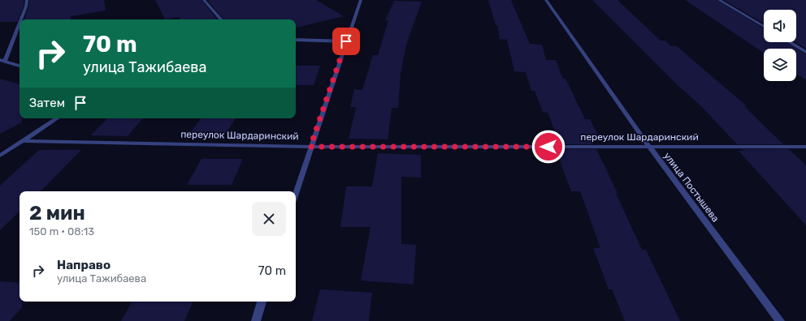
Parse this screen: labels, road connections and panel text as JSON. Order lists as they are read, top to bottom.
{
  "streets": {
    "street": ["переулок Шардаринский", "улица Постышева"]
  },
  "crossings": [
    ["переулок Шардаринский", "улица Постышева"]
  ],
  "page": {
    "turn": ["70 m", "улица Тажибаева"],
    "then": "Затем",
    "heading": ["2 мин", "150 m · 08:13"],
    "list": [
      {
        "name": "Направо",
        "note": "улица Тажибаева",
        "value": "70 m"
      }
    ]
  }
}
